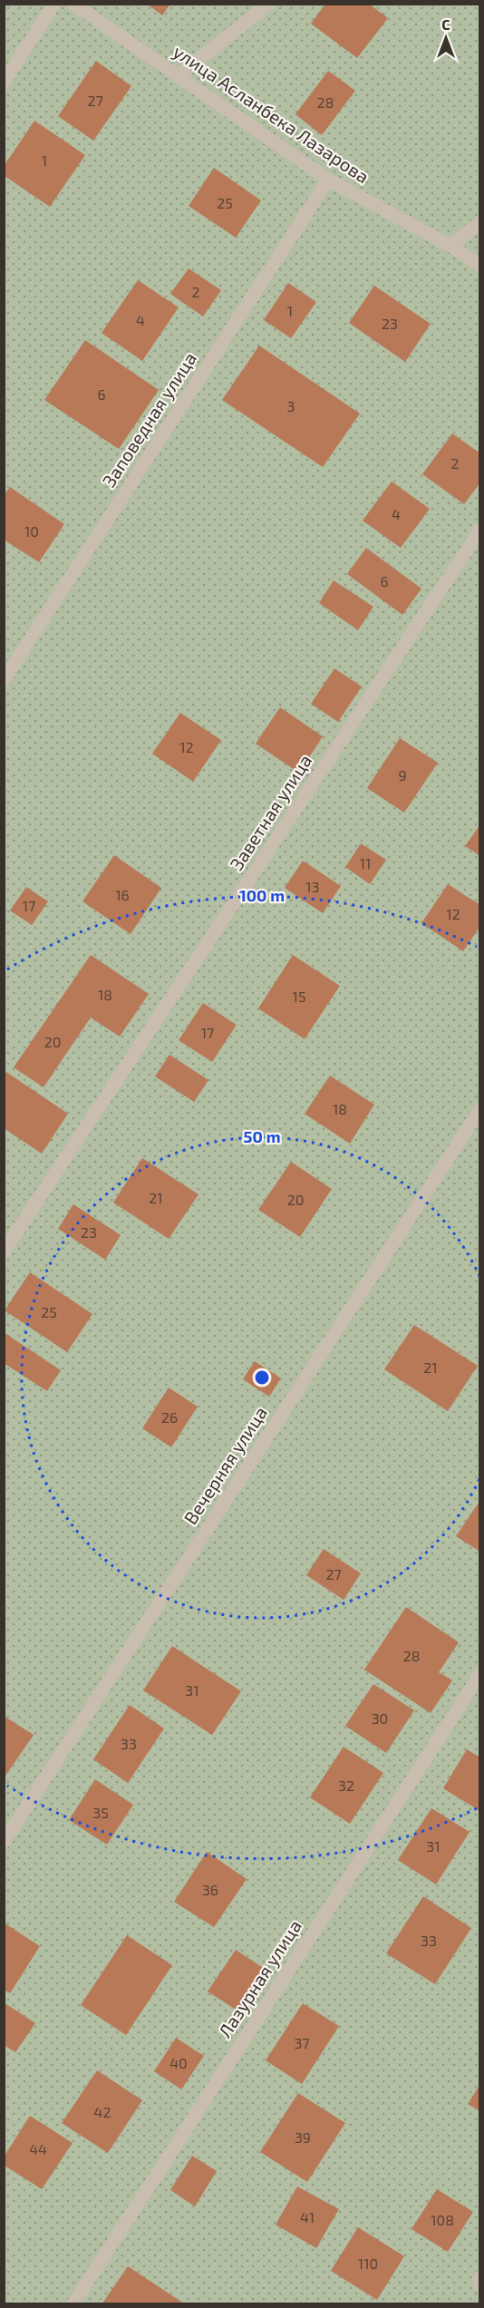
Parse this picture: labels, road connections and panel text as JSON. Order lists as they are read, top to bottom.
{
  "streets": {
    "street": [
      "улица Асланбека Лазарова",
      "Заповедная улица",
      "Заветная улица",
      "Вечерняя улица",
      "Лазурная улица"
    ]
  },
  "crossings": [
    ["улица Асланбека Лазарова", "Заповедная улица"]
  ],
  "house_numbers": [
    "27",
    "28",
    "1",
    "25",
    "2",
    "1",
    "4",
    "23",
    "6",
    "3",
    "2",
    "4",
    "10",
    "6",
    "12",
    "9",
    "11",
    "13",
    "16",
    "17",
    "12",
    "18",
    "15",
    "17",
    "20",
    "18",
    "21",
    "20",
    "23",
    "25",
    "21",
    "26",
    "27",
    "28",
    "31",
    "30",
    "33",
    "32",
    "35",
    "31",
    "36",
    "33",
    "37",
    "40",
    "42",
    "39",
    "44",
    "41",
    "108",
    "110"
  ],
  "north": "top",
  "rings": ["100 m", "50 m"]
}
